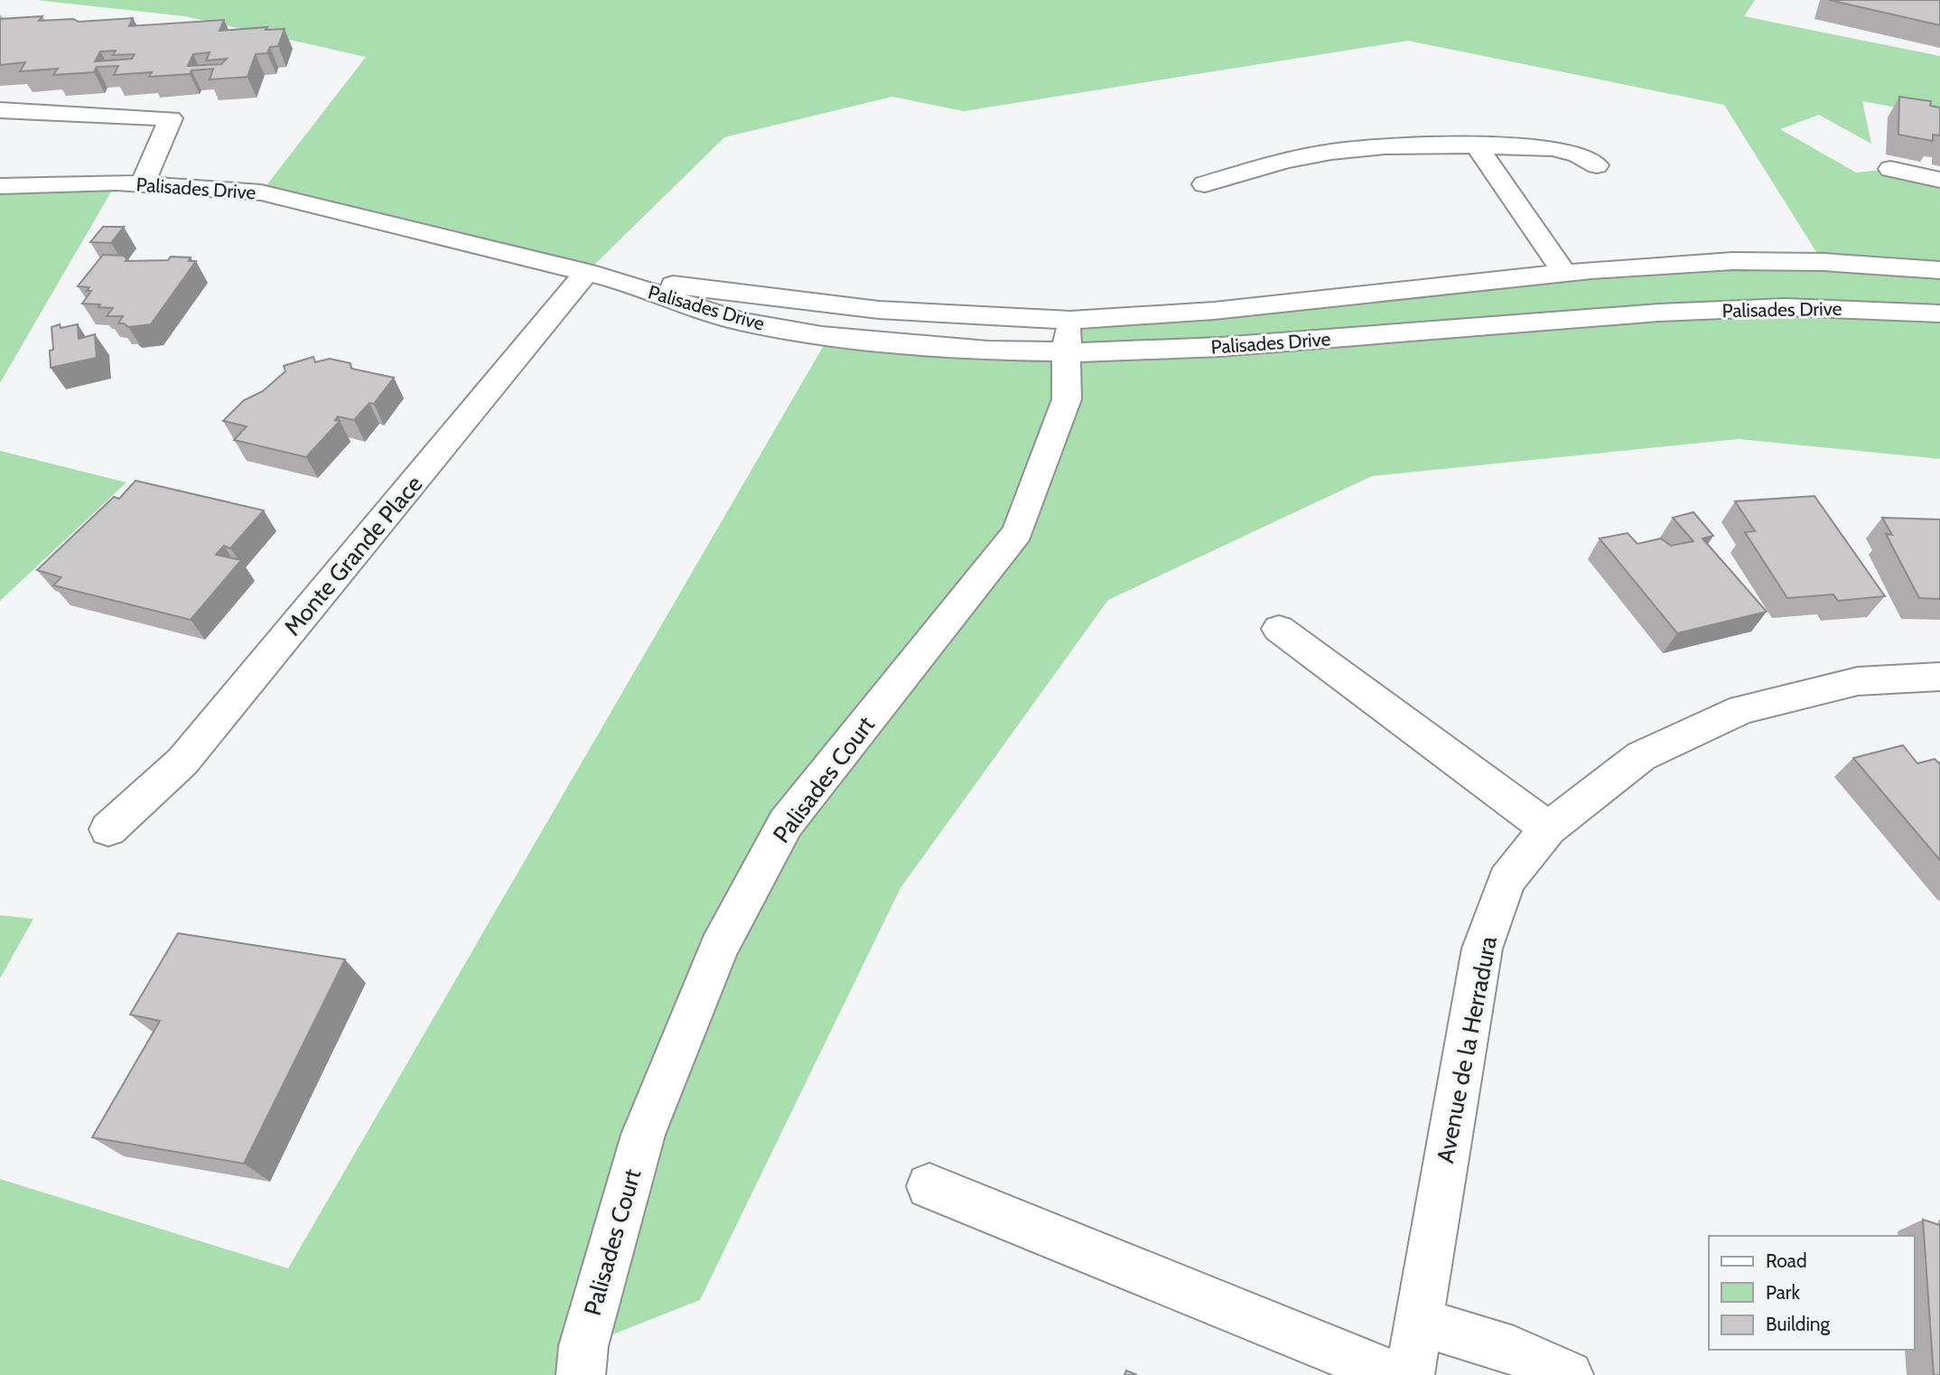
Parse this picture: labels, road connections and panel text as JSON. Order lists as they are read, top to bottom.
{
  "streets": {
    "street": [
      "Palisades Drive",
      "Monte Grande Place",
      "Palisades Court",
      "Avenue de la Herradura"
    ]
  },
  "crossings": [
    ["Palisades Drive", "Monte Grande Place"],
    ["Palisades Drive", "Palisades Court"]
  ],
  "legend": ["Road", "Park", "Building"]
}
